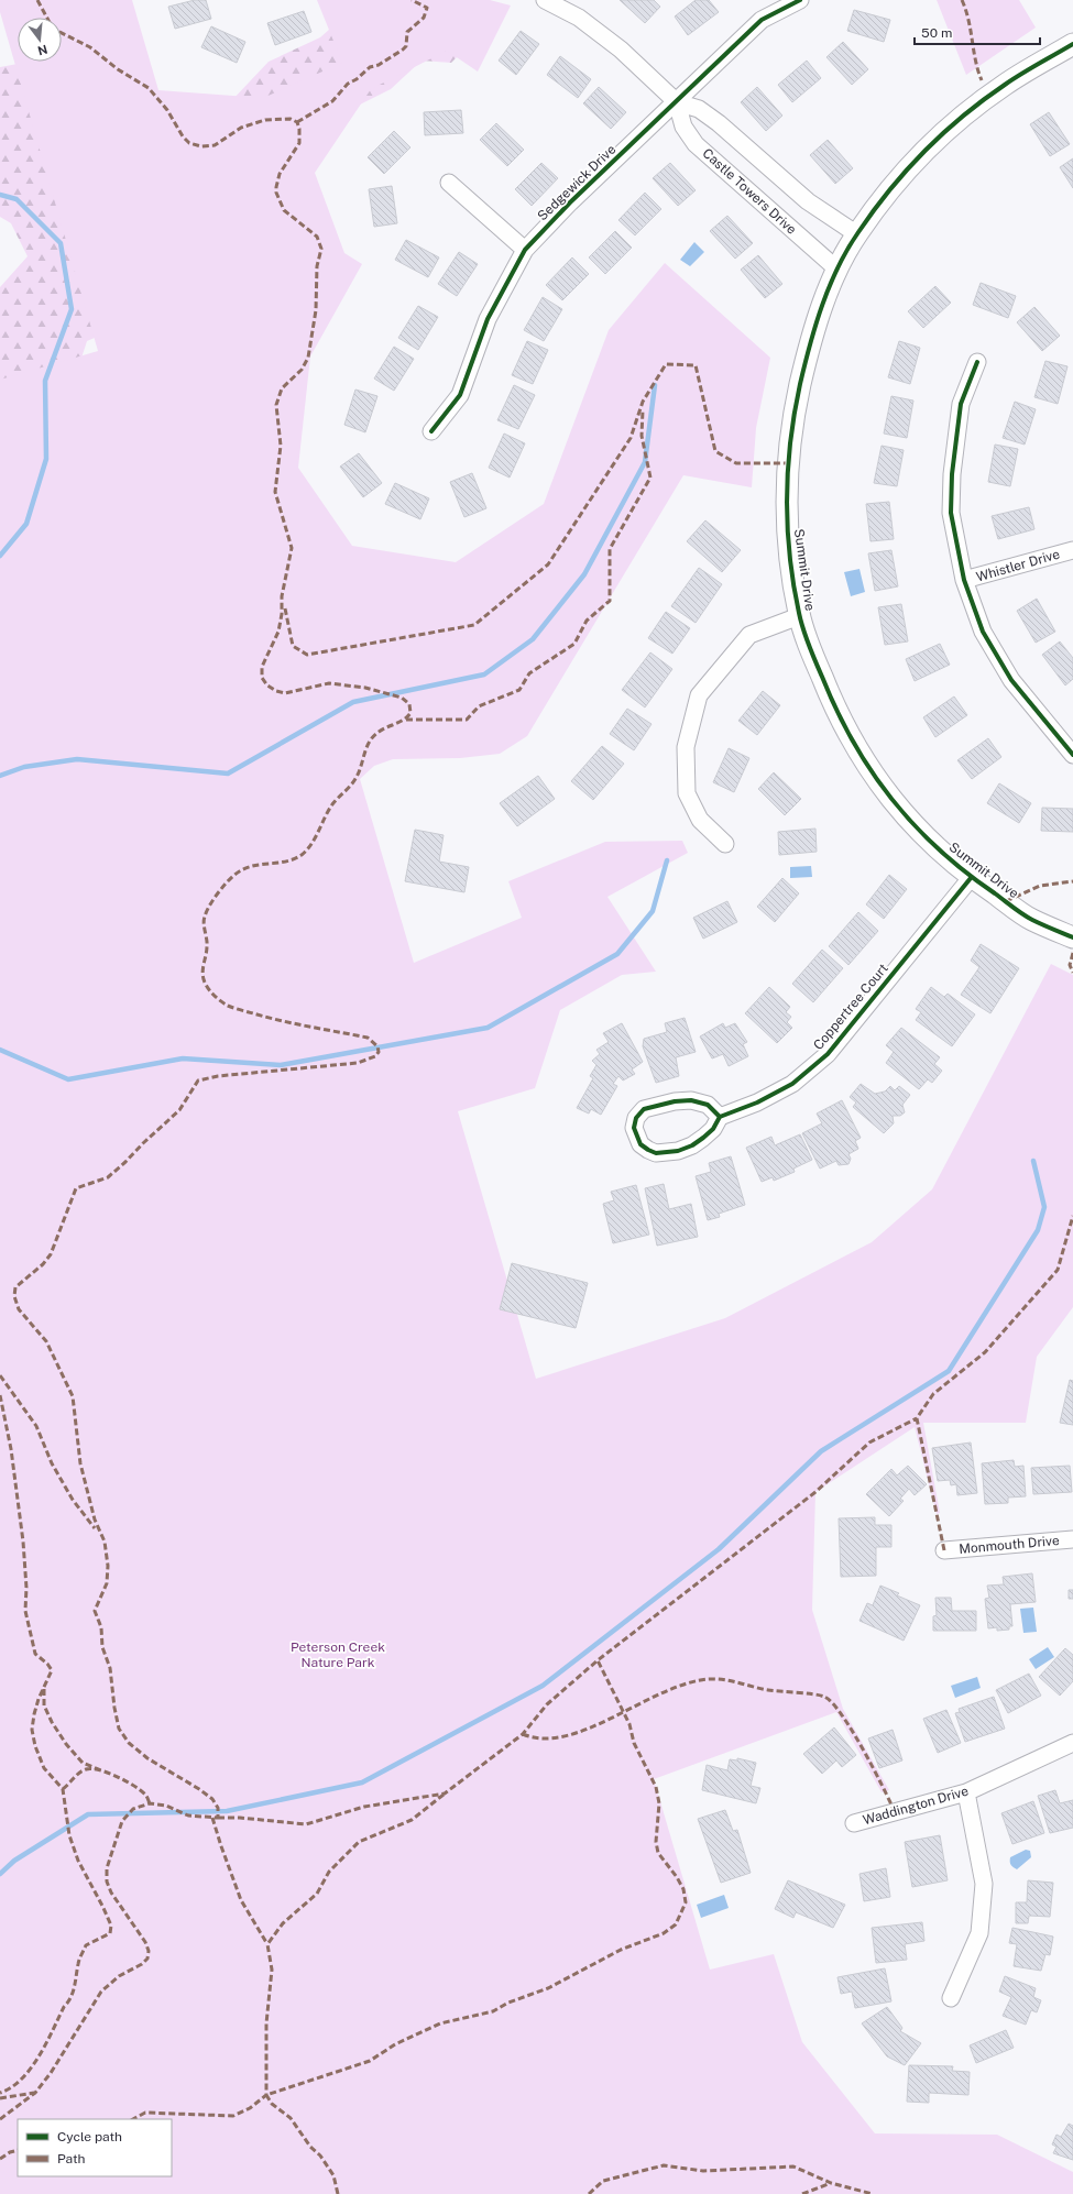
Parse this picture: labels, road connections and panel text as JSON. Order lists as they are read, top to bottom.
{
  "streets": {
    "main road": ["Summit Drive"],
    "street": [
      "Sedgewick Drive",
      "Castle Towers Drive",
      "Whistler Drive",
      "Coppertree Court",
      "Monmouth Drive",
      "Waddington Drive"
    ]
  },
  "crossings": [
    ["Sedgewick Drive", "Castle Towers Drive"],
    ["Castle Towers Drive", "Summit Drive"],
    ["Summit Drive", "Coppertree Court"]
  ],
  "parks": ["Peterson Creek Nature Park"],
  "legend": ["Cycle path", "Path"],
  "scale_bar": "50 m",
  "north": "bottom"
}
